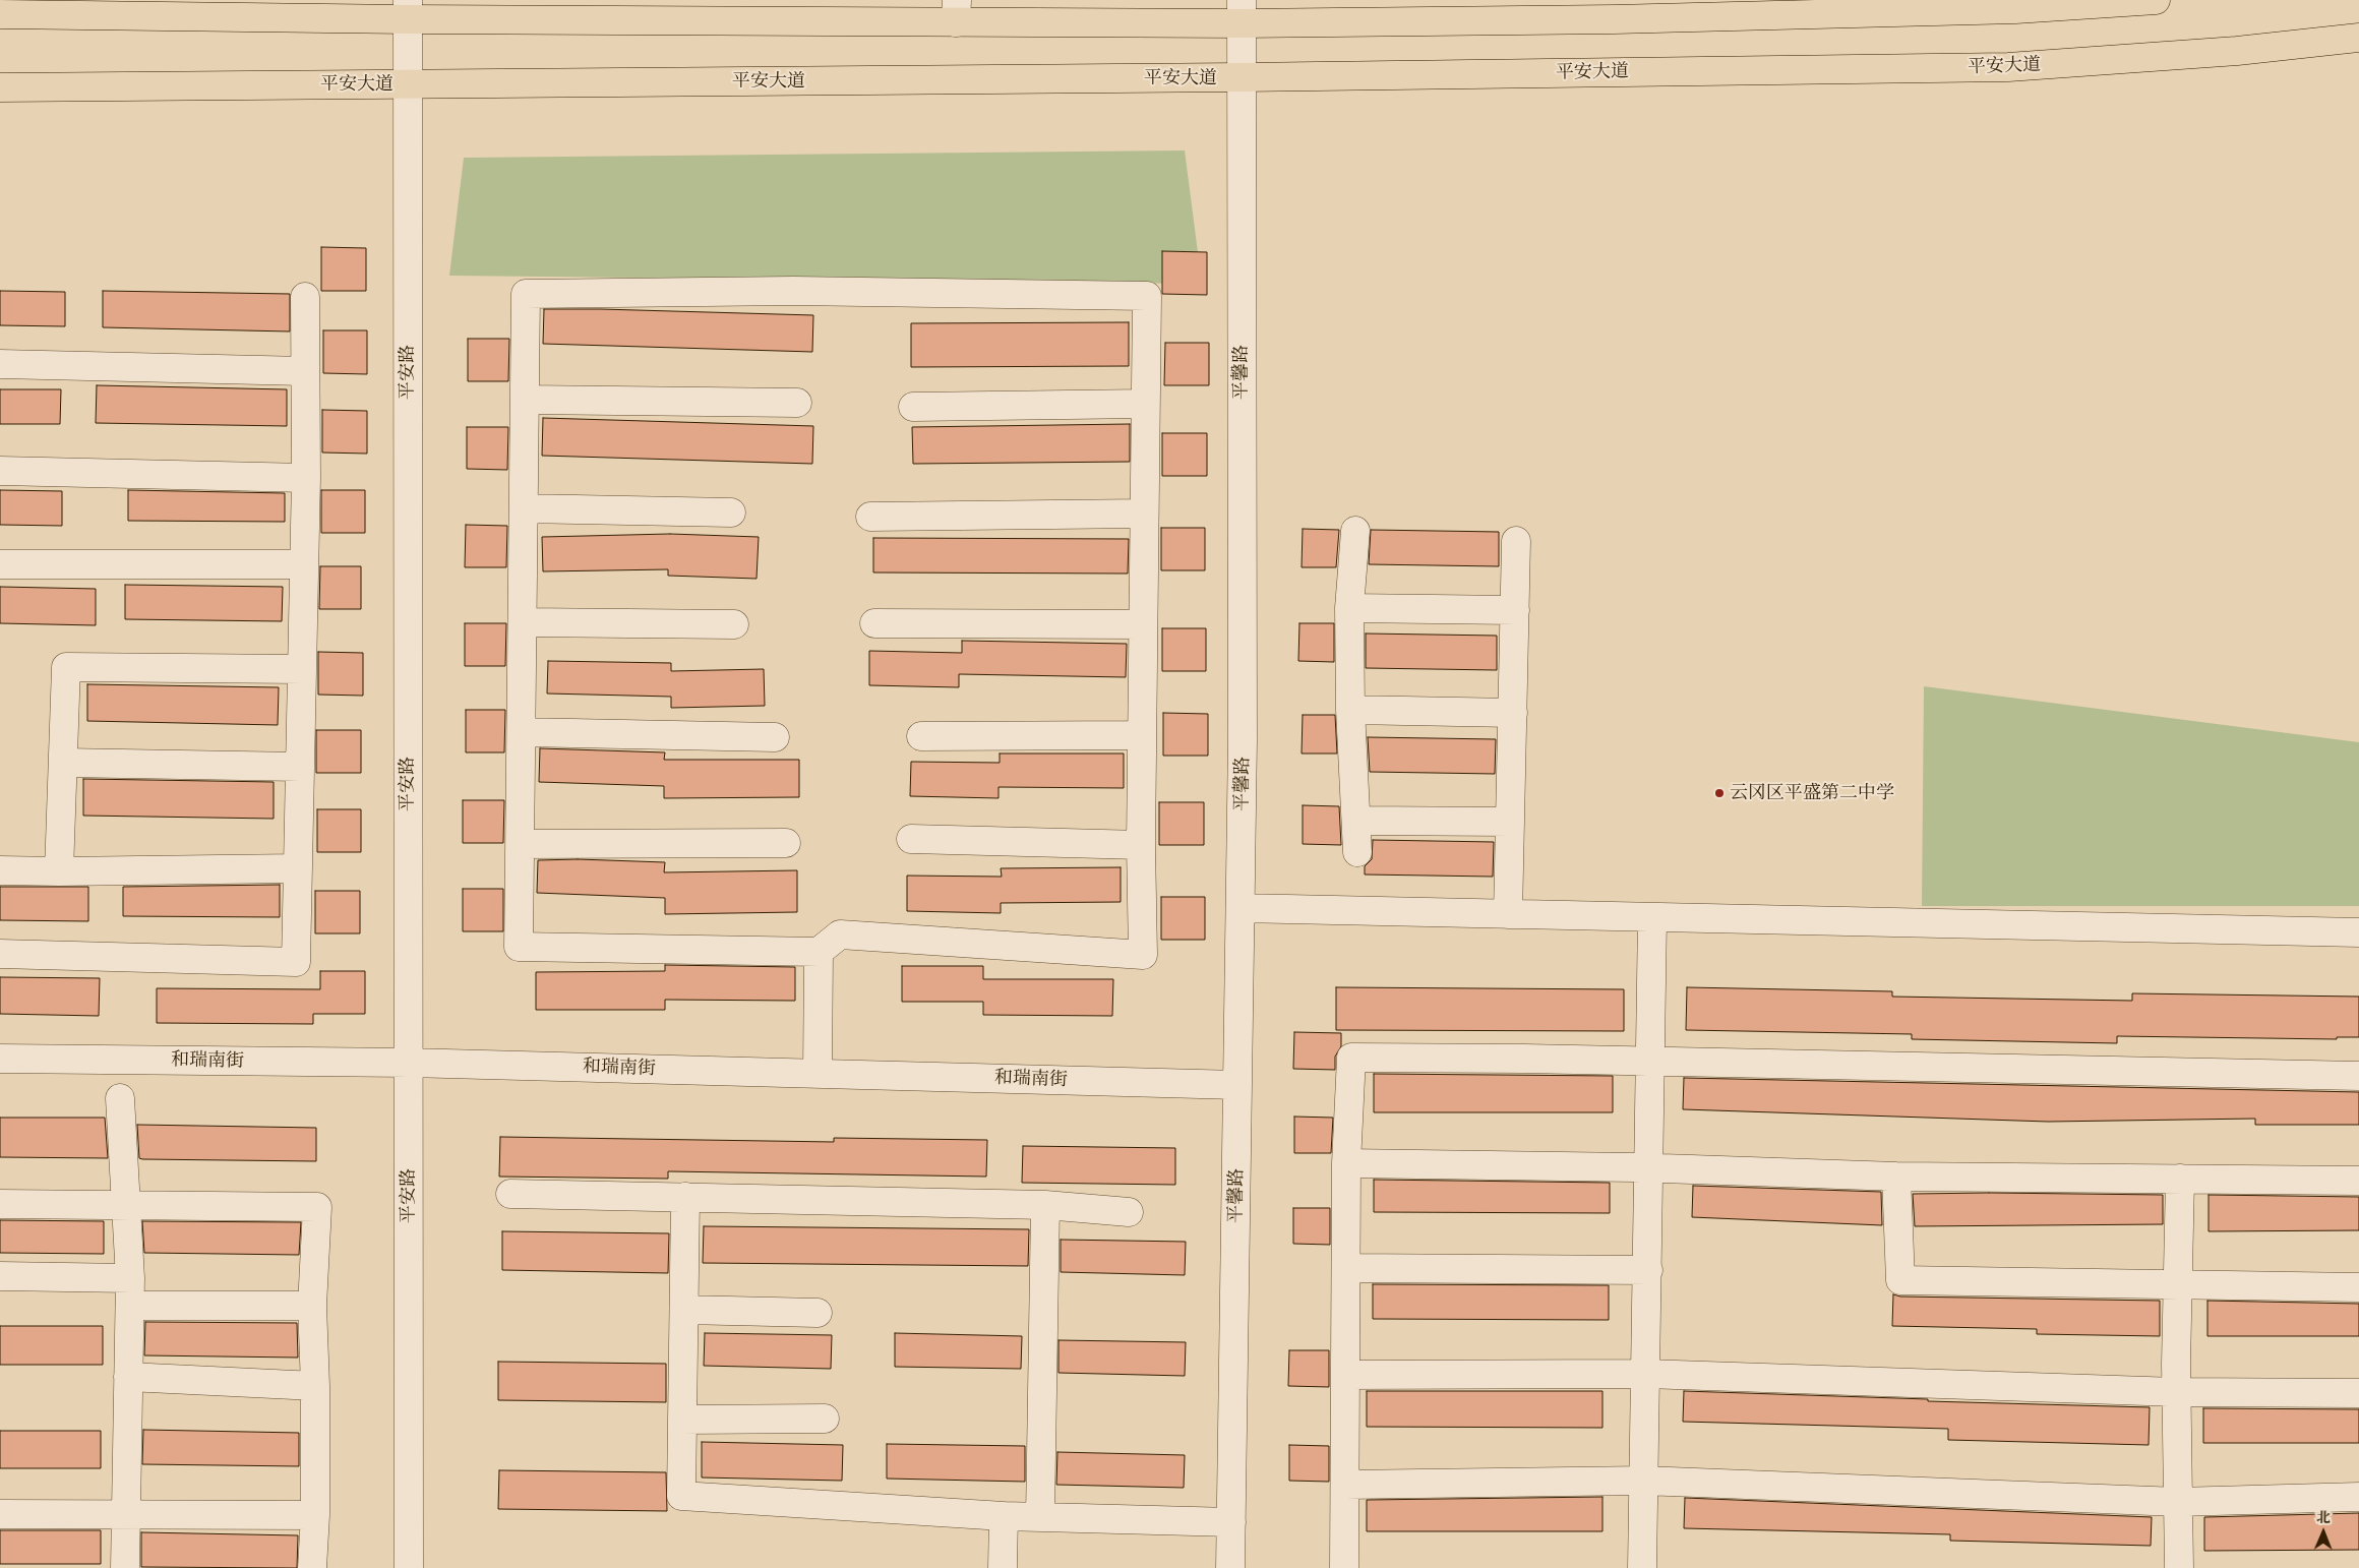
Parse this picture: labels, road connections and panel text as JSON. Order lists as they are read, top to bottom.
{
  "streets": {
    "main road": ["平安大道"],
    "street": ["平安路", "平馨路", "和瑞南街"]
  },
  "crossings": [
    ["平安大道", "平安路"],
    ["平安大道", "平馨路"],
    ["平安路", "和瑞南街"],
    ["平馨路", "和瑞南街"]
  ],
  "places": ["云冈区平盛第二中学"],
  "north": "top"
}
